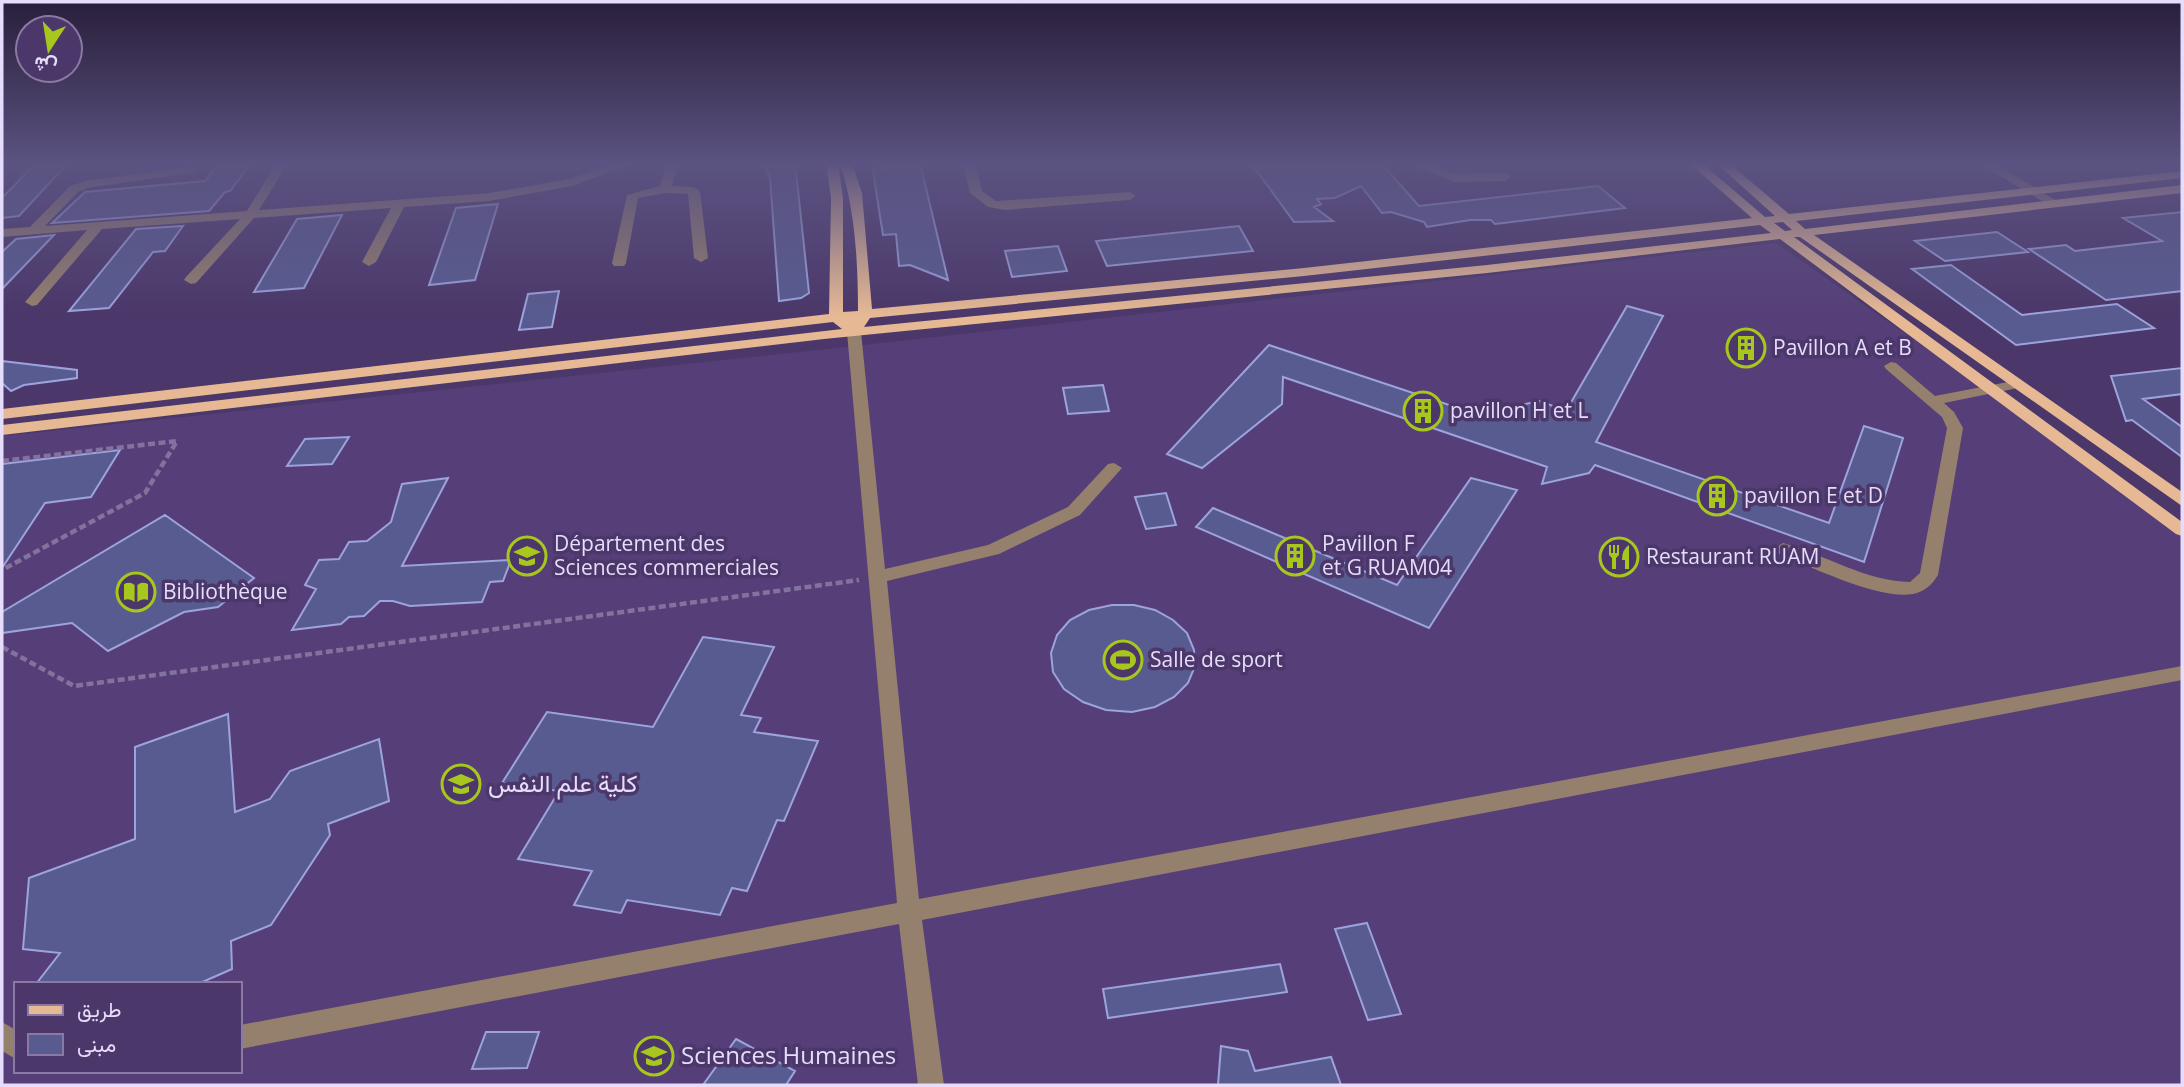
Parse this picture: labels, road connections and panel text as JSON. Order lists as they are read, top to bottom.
{
  "places": {
    "building": [
      "Pavillon A et B",
      "pavillon H et L",
      "pavillon E et D",
      "Pavillon F et G RUAM04"
    ],
    "school or university": ["Département des Sciences commerciales", "كلية علم النفس", "Sciences Humaines"],
    "restaurant": ["Restaurant RUAM"],
    "library": ["Bibliothèque"],
    "sports": ["Salle de sport"]
  },
  "legend": ["طريق", "مبنى"],
  "north": "bottom"
}
